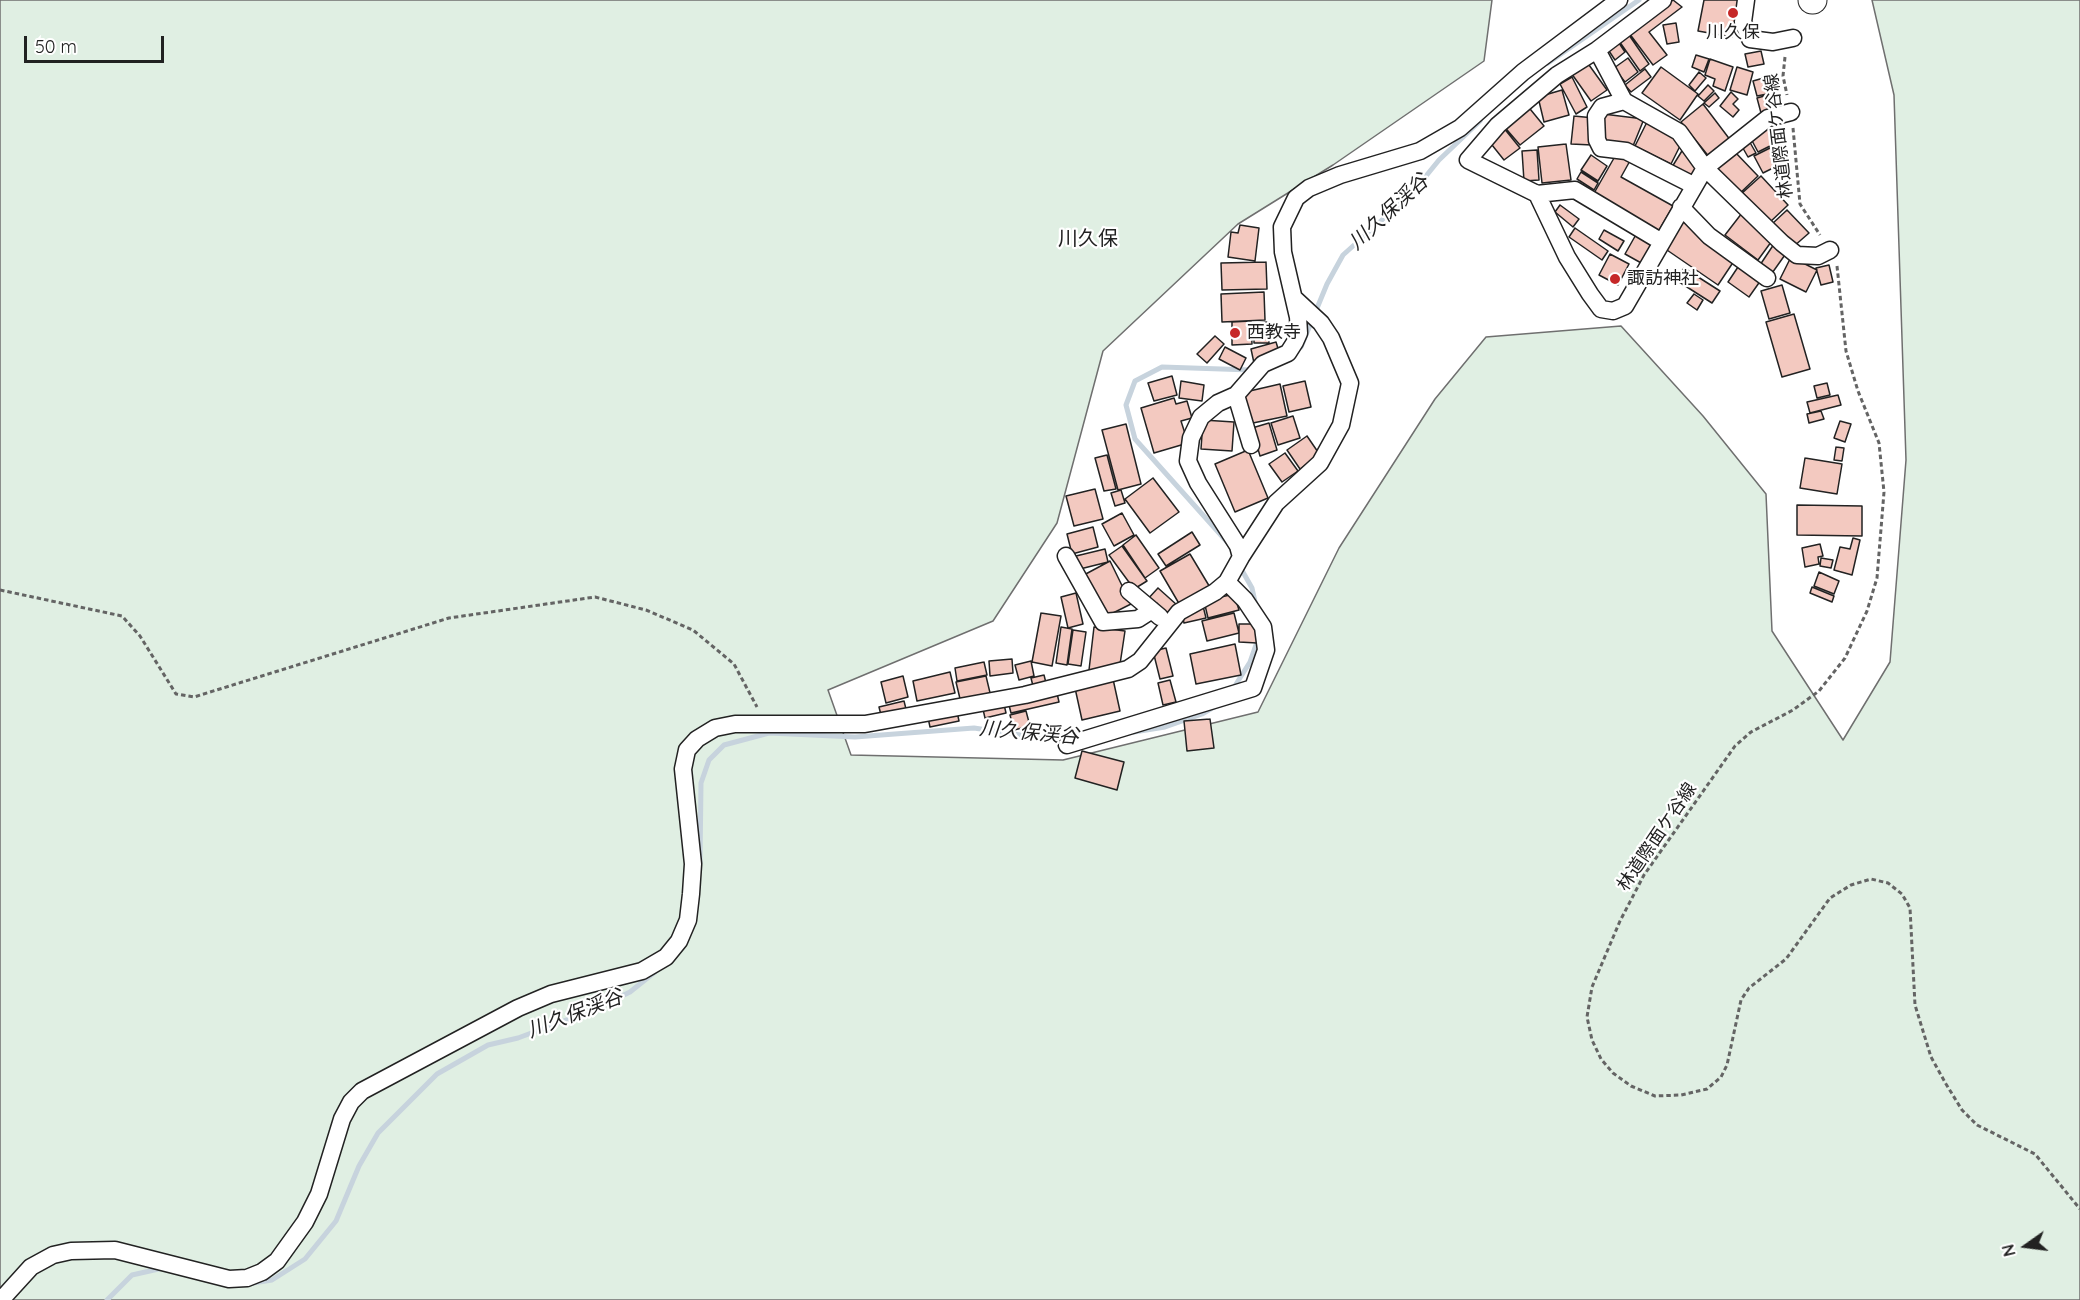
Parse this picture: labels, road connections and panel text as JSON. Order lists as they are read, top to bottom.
{
  "streets": {
    "path": ["林道際面ケ谷線"]
  },
  "districts": ["川久保"],
  "water": ["川久保渓谷"],
  "places": ["川久保", "諏訪神社", "西教寺"],
  "scale_bar": "50 m",
  "north": "left"
}
